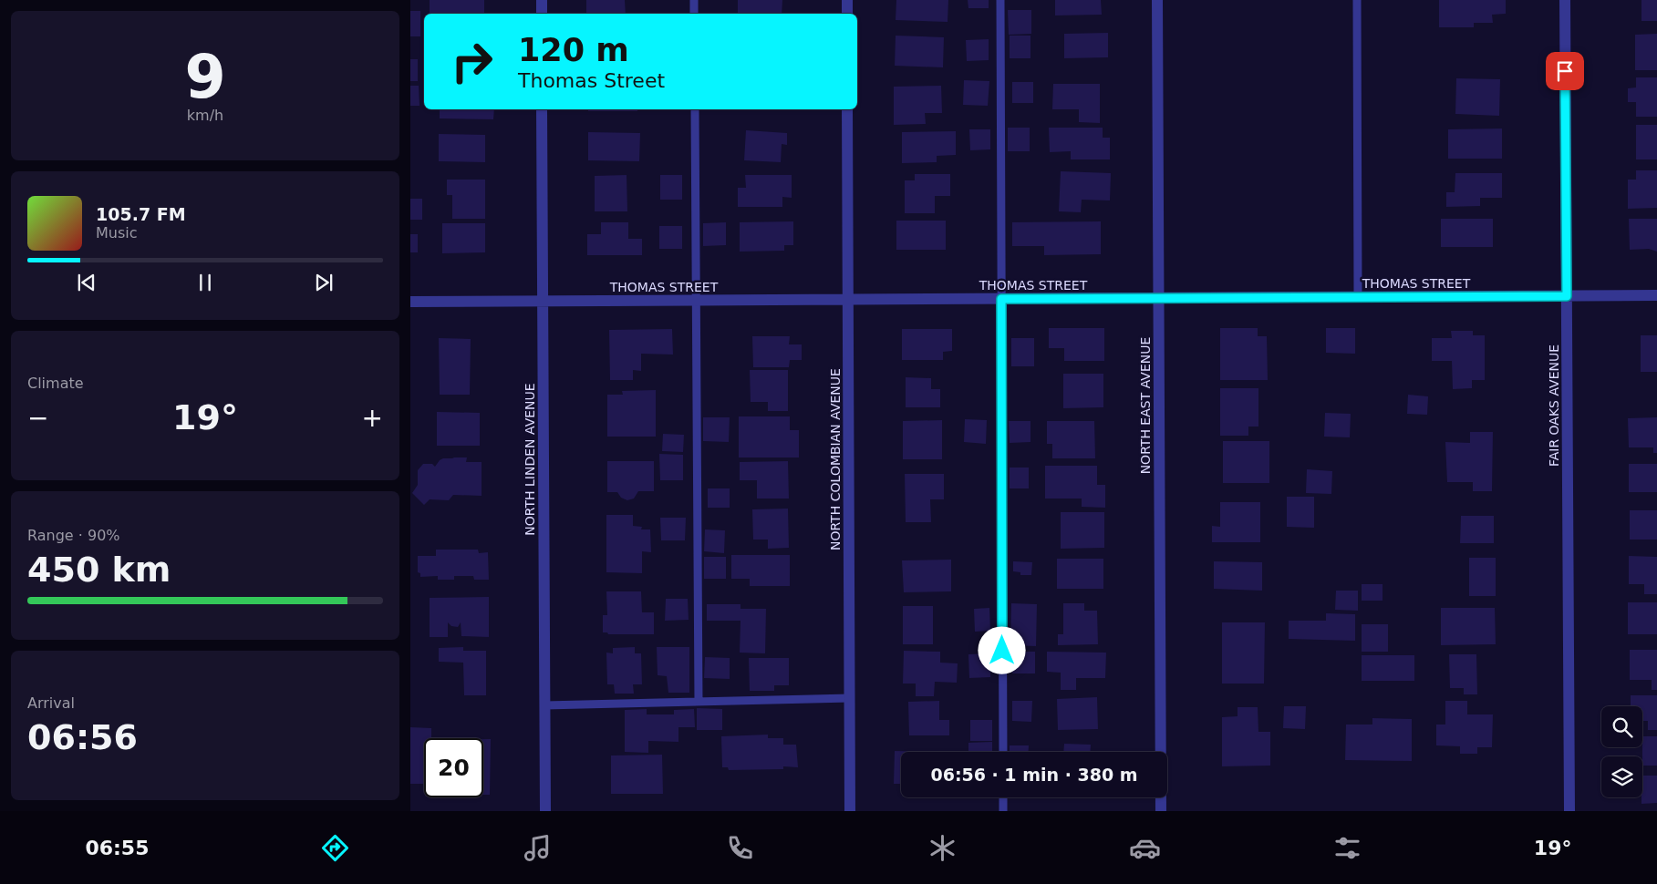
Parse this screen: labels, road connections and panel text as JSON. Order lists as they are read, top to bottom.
{
  "streets": {
    "street": [
      "THOMAS STREET",
      "NORTH EAST AVENUE",
      "FAIR OAKS AVENUE",
      "NORTH LINDEN AVENUE",
      "NORTH COLOMBIAN AVENUE"
    ]
  },
  "crossings": [
    ["THOMAS STREET", "NORTH EAST AVENUE"],
    ["THOMAS STREET", "FAIR OAKS AVENUE"],
    ["THOMAS STREET", "NORTH LINDEN AVENUE"],
    ["THOMAS STREET", "NORTH COLOMBIAN AVENUE"]
  ],
  "page": {
    "tile": [
      ["9", "km/h"],
      "Climate",
      ["Range · 90%", "450 km"],
      ["Arrival", "06:56"]
    ],
    "turn": ["120 m", "Thomas Street"],
    "song": ["105.7 FM", "Music"],
    "heat": ["−", "19°", "+"],
    "limit": "20",
    "trip": "06:56 · 1 min · 380 m",
    "tabs": ["06:55", "19°"]
  }
}
